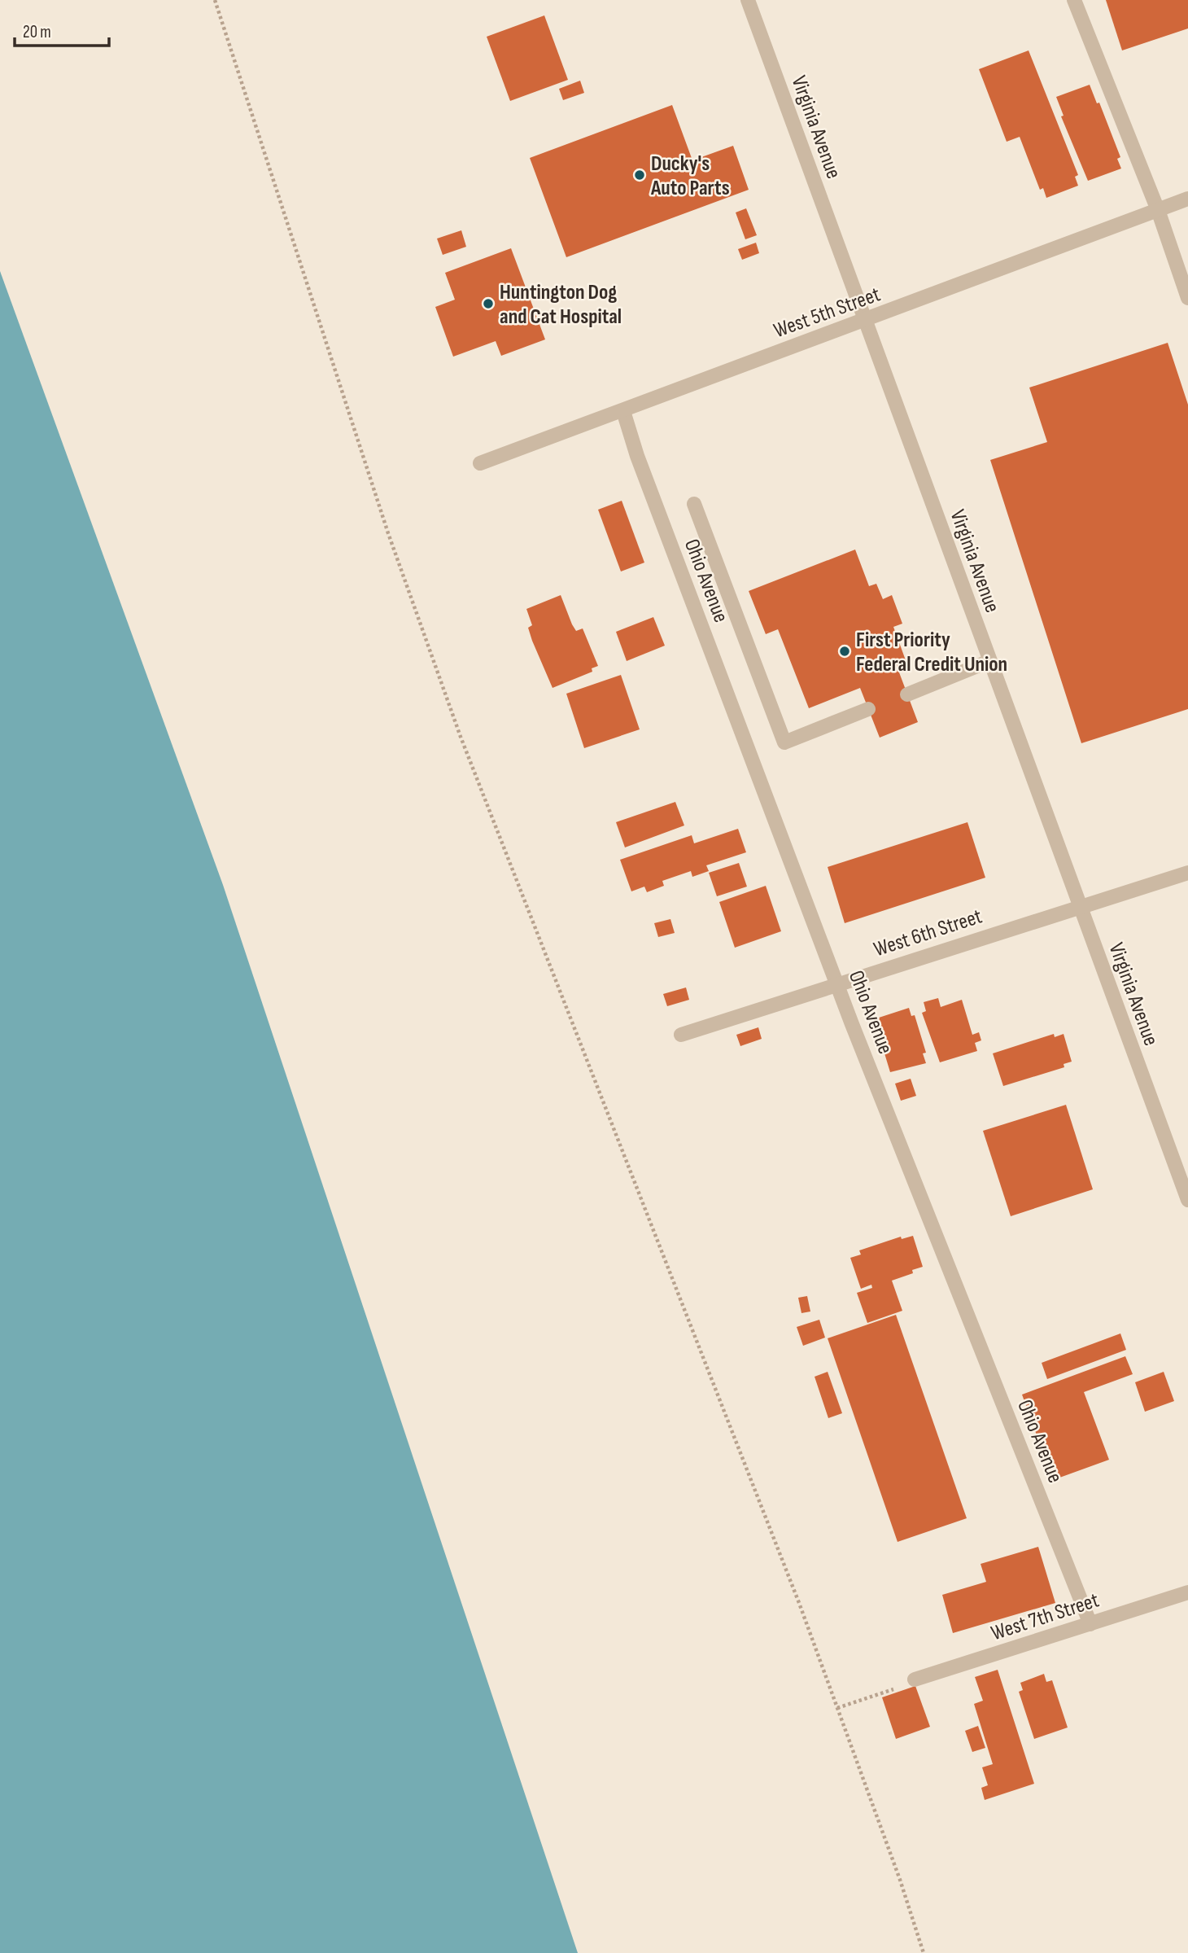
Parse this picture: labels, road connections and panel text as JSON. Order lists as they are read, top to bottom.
{
  "streets": {
    "street": [
      "Virginia Avenue",
      "West 5th Street",
      "Ohio Avenue",
      "West 6th Street",
      "West 7th Street"
    ]
  },
  "crossings": [
    ["Virginia Avenue", "West 5th Street"],
    ["Virginia Avenue", "West 6th Street"],
    ["West 5th Street", "Ohio Avenue"],
    ["Ohio Avenue", "West 6th Street"],
    ["Ohio Avenue", "West 7th Street"]
  ],
  "places": ["Ducky's Auto Parts", "Huntington Dog and Cat Hospital", "First Priority Federal Credit Union"],
  "scale_bar": "20 m"
}
